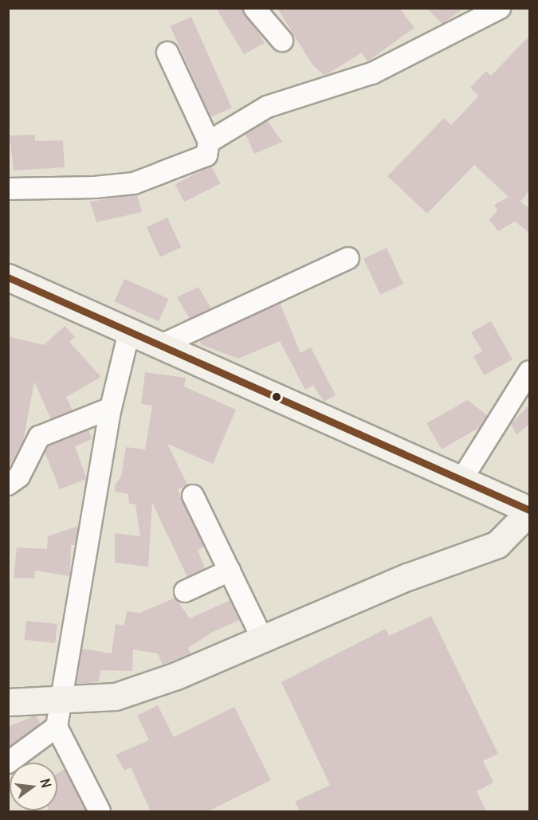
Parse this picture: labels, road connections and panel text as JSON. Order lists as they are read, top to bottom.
{
  "north": "right"
}
